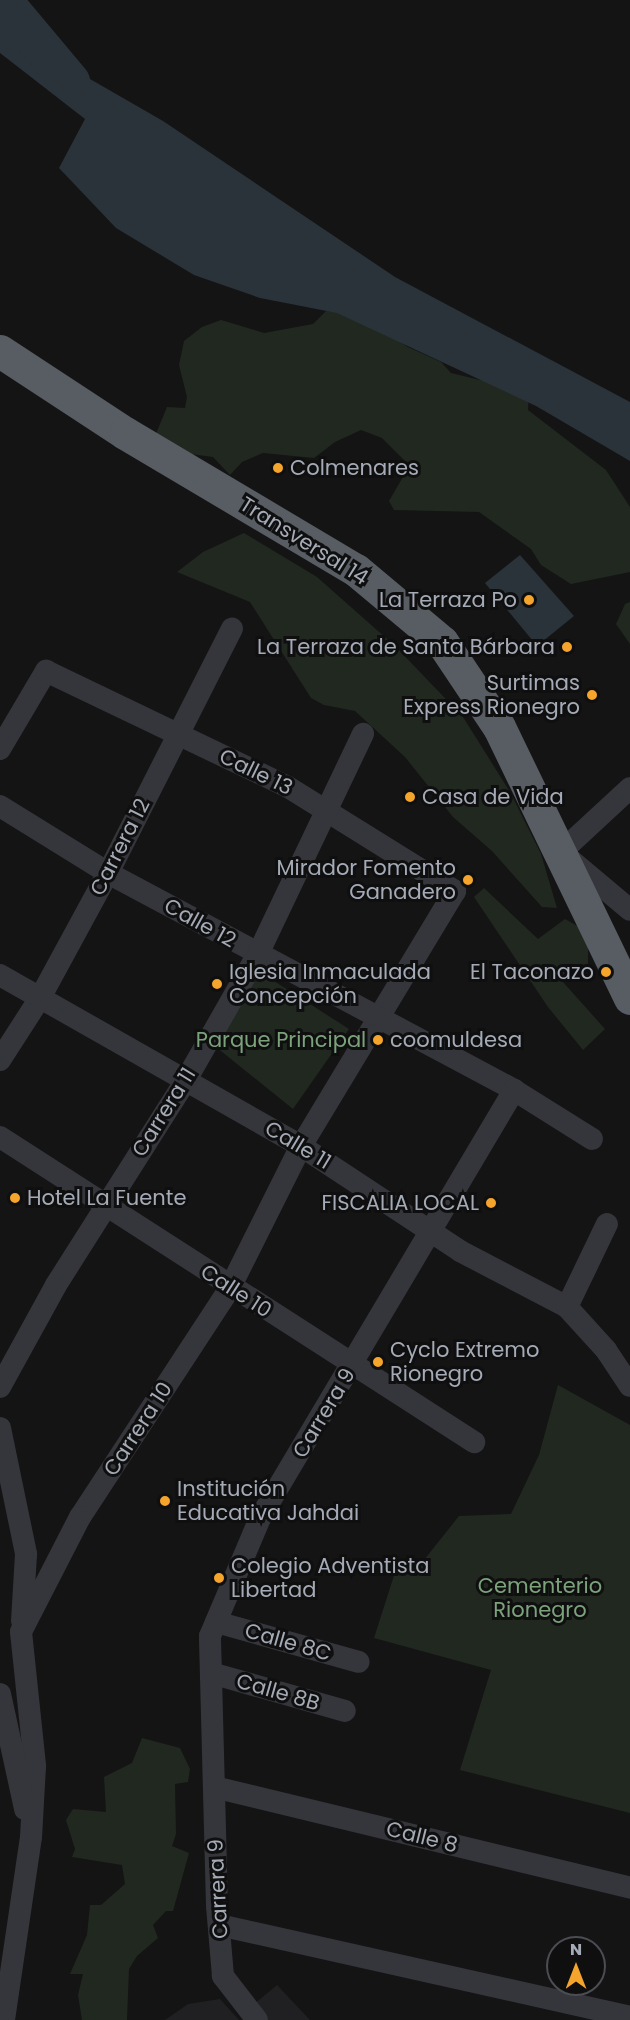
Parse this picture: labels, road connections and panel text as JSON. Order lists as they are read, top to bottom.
{
  "streets": {
    "highway": ["Transversal 14"],
    "street": [
      "Calle 13",
      "Carrera 12",
      "Calle 12",
      "Carrera 11",
      "Calle 11",
      "Calle 10",
      "Carrera 9",
      "Carrera 10",
      "Calle 8C",
      "Calle 8B",
      "Calle 8"
    ]
  },
  "crossings": [
    ["Calle 13", "Carrera 12"],
    ["Calle 13", "Carrera 11"],
    ["Calle 13", "Carrera 10"],
    ["Carrera 12", "Calle 12"],
    ["Carrera 12", "Calle 11"],
    ["Calle 12", "Carrera 11"],
    ["Calle 12", "Carrera 9"],
    ["Calle 12", "Carrera 10"],
    ["Carrera 11", "Calle 11"],
    ["Carrera 11", "Calle 10"],
    ["Calle 11", "Carrera 9"],
    ["Calle 11", "Carrera 10"],
    ["Calle 10", "Carrera 9"],
    ["Calle 10", "Carrera 10"],
    ["Carrera 9", "Calle 8C"],
    ["Carrera 9", "Calle 8B"],
    ["Carrera 9", "Calle 8"]
  ],
  "parks": ["Parque Principal", "Cementerio Rionegro"],
  "places": [
    "Colmenares",
    "La Terraza Po",
    "La Terraza de Santa Bárbara",
    "Surtimas Express Rionegro",
    "Casa de Vida",
    "Mirador Fomento Ganadero",
    "El Taconazo",
    "Iglesia Inmaculada Concepción",
    "coomuldesa",
    "Hotel La Fuente",
    "FISCALIA LOCAL",
    "Cyclo Extremo Rionegro",
    "Institución Educativa Jahdai",
    "Colegio Adventista Libertad"
  ],
  "north": "top"
}
